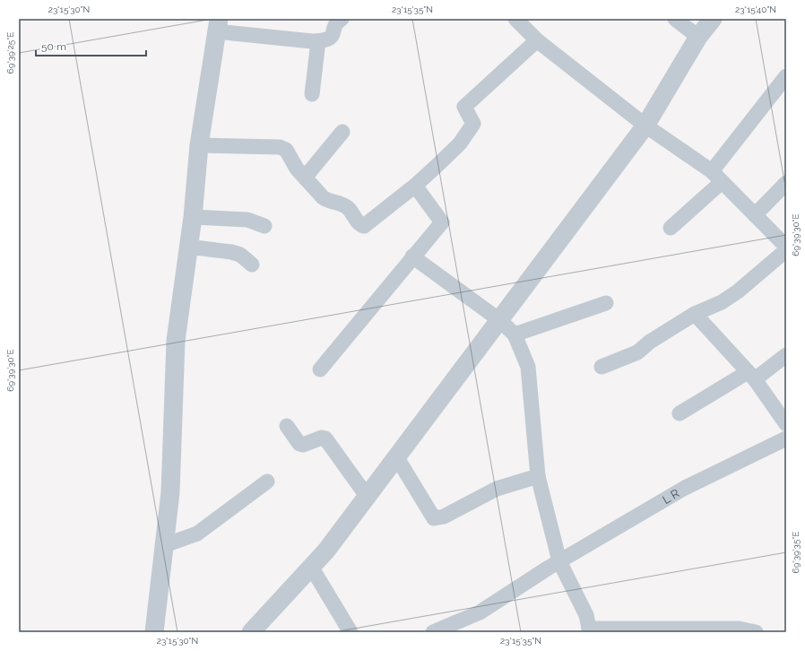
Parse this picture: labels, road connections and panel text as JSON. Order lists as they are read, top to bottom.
{
  "streets": {
    "street": ["L R"]
  },
  "scale_bar": "50 m",
  "coordinates": [
    "23°15'30\"N",
    "23°15'35\"N",
    "23°15'40\"N",
    "69°39'25\"E",
    "69°39'30\"E",
    "69°39'35\"E"
  ]
}
